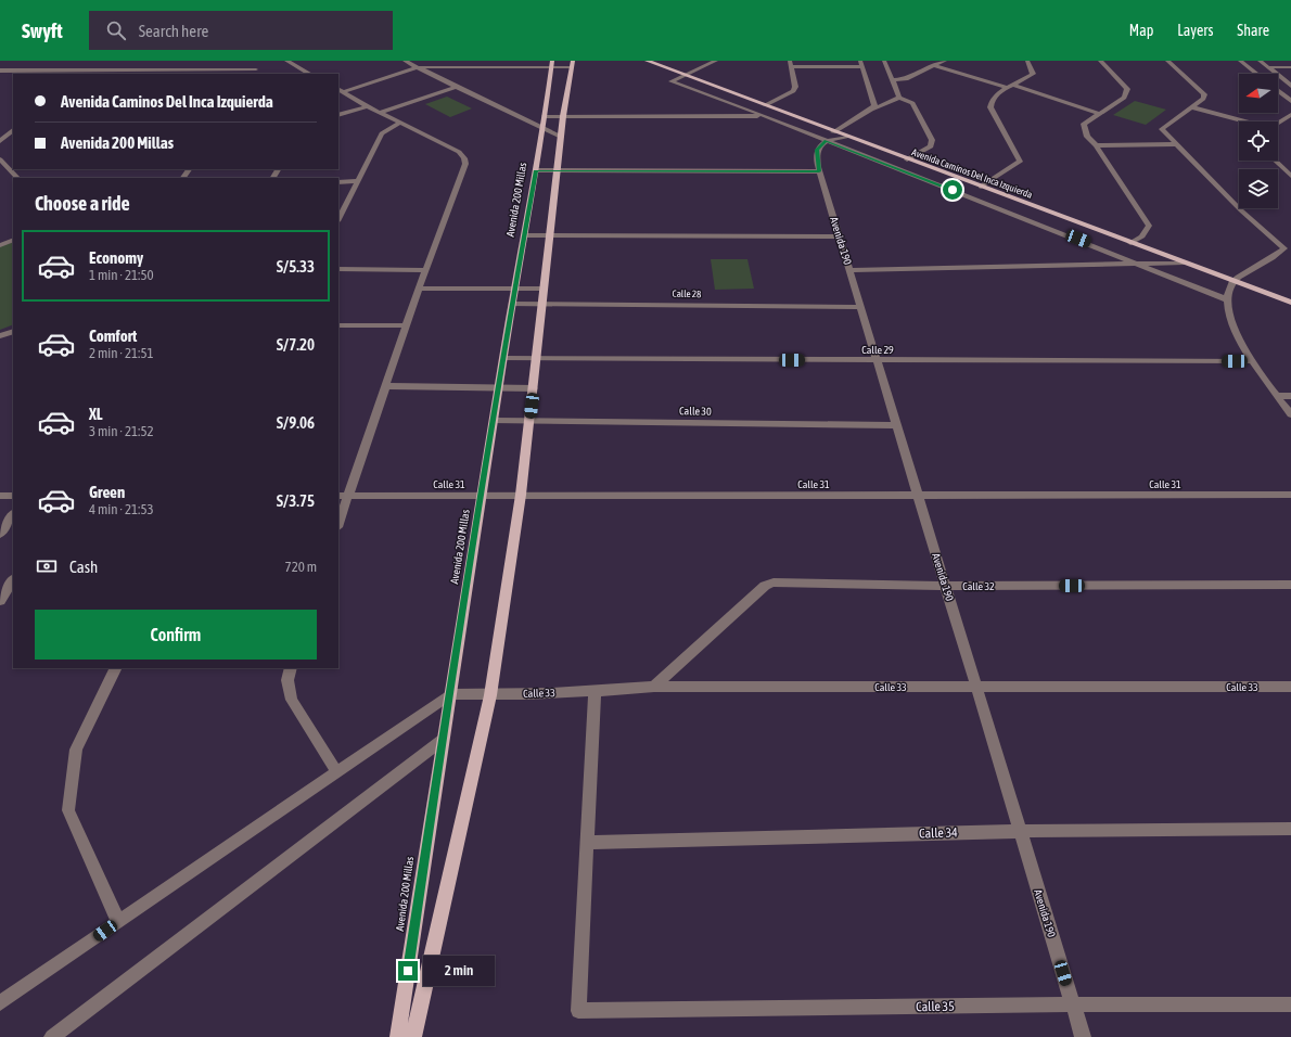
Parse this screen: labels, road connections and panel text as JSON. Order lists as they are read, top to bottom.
{
  "streets": {
    "main road": ["Avenida Caminos Del Inca Izquierda", "Avenida 200 Millas"],
    "street": [
      "Avenida 190",
      "Calle 28",
      "Calle 29",
      "Calle 30",
      "Calle 31",
      "Calle 32",
      "Calle 33",
      "Calle 34",
      "Calle 35"
    ]
  },
  "crossings": [
    ["Avenida Caminos Del Inca Izquierda", "Avenida 190"],
    ["Avenida 200 Millas", "Calle 28"],
    ["Avenida 200 Millas", "Calle 29"],
    ["Avenida 200 Millas", "Calle 30"],
    ["Avenida 200 Millas", "Calle 31"],
    ["Avenida 200 Millas", "Calle 33"],
    ["Avenida 190", "Calle 28"],
    ["Avenida 190", "Calle 29"],
    ["Avenida 190", "Calle 30"],
    ["Avenida 190", "Calle 31"],
    ["Avenida 190", "Calle 32"],
    ["Avenida 190", "Calle 33"],
    ["Avenida 190", "Calle 34"],
    ["Avenida 190", "Calle 35"],
    ["Calle 32", "Calle 33"],
    ["Calle 34", "Calle 35"]
  ],
  "north": "left",
  "page": {
    "header": "Swyft",
    "search": "Search here",
    "nav": ["Map", "Layers", "Share"],
    "banner": ["Avenida Caminos Del Inca Izquierda", "Avenida 200 Millas"],
    "heading": "Choose a ride",
    "list": [
      {
        "name": "Economy",
        "note": "1 min · 21:50",
        "value": "S/5.33"
      },
      {
        "name": "Comfort",
        "note": "2 min · 21:51",
        "value": "S/7.20"
      },
      {
        "name": "XL",
        "note": "3 min · 21:52",
        "value": "S/9.06"
      },
      {
        "name": "Green",
        "note": "4 min · 21:53",
        "value": "S/3.75"
      }
    ],
    "pay": ["Cash", "720 m"],
    "buttons": "Confirm",
    "bubble": "2 min"
  }
}
